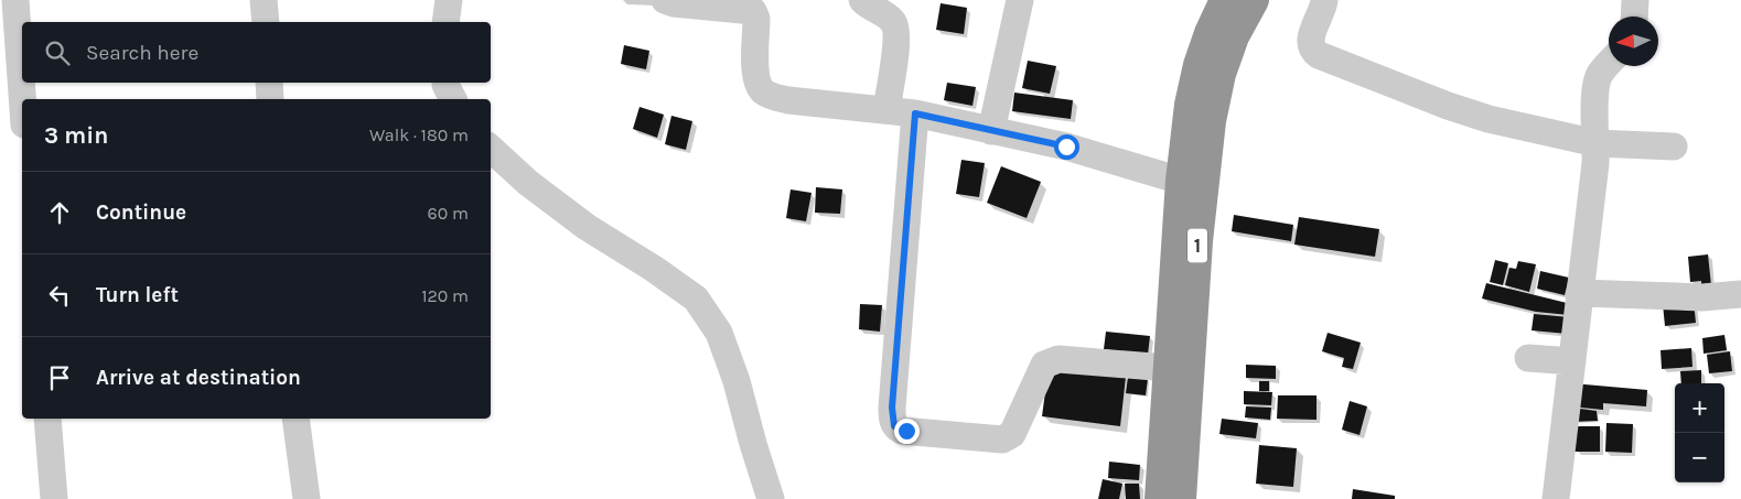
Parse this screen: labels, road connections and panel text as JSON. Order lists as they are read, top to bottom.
{
  "streets": {
    "highway": ["1"]
  },
  "north": "left",
  "page": {
    "search": "Search here",
    "heading": ["3 min", "Walk · 180 m"],
    "list": [
      ["Continue", "60 m"],
      ["Turn left", "120 m"],
      "Arrive at destination"
    ],
    "map_buttons": ["+", "−"]
  }
}
